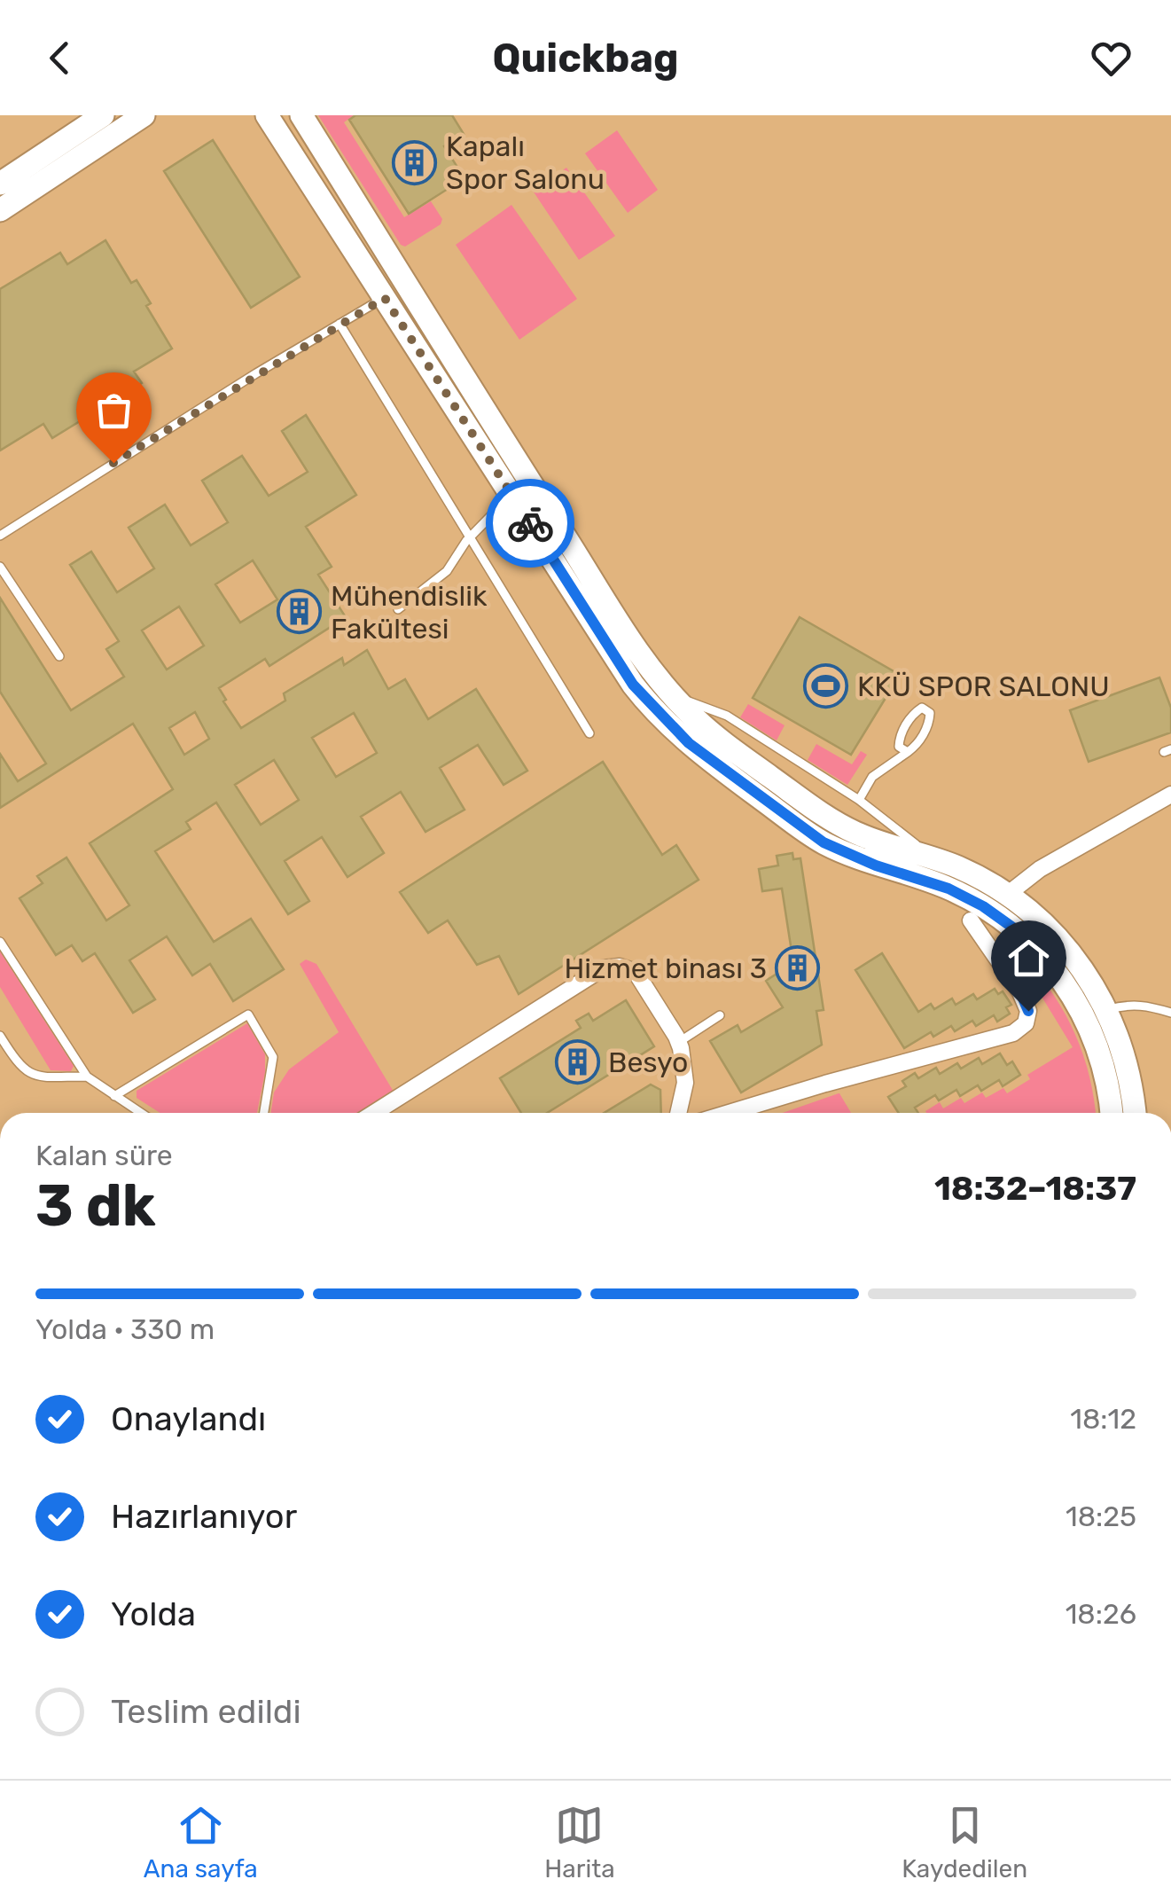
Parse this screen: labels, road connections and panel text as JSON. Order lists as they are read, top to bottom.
{
  "places": {
    "building": [
      "Kapalı Spor Salonu",
      "Mühendislik Fakültesi",
      "Hizmet binası 3",
      "Besyo"
    ],
    "sports": ["KKÜ SPOR SALONU"]
  },
  "page": {
    "header": "Quickbag",
    "heading": ["3 dk", "Kalan süre", "18:32–18:37"],
    "bar": "Yolda · 330 m",
    "list": [
      ["Onaylandı", "18:12"],
      ["Hazırlanıyor", "18:25"],
      ["Yolda", "18:26"],
      "Teslim edildi"
    ],
    "tabs": ["Ana sayfa", "Harita", "Kaydedilen"]
  }
}
